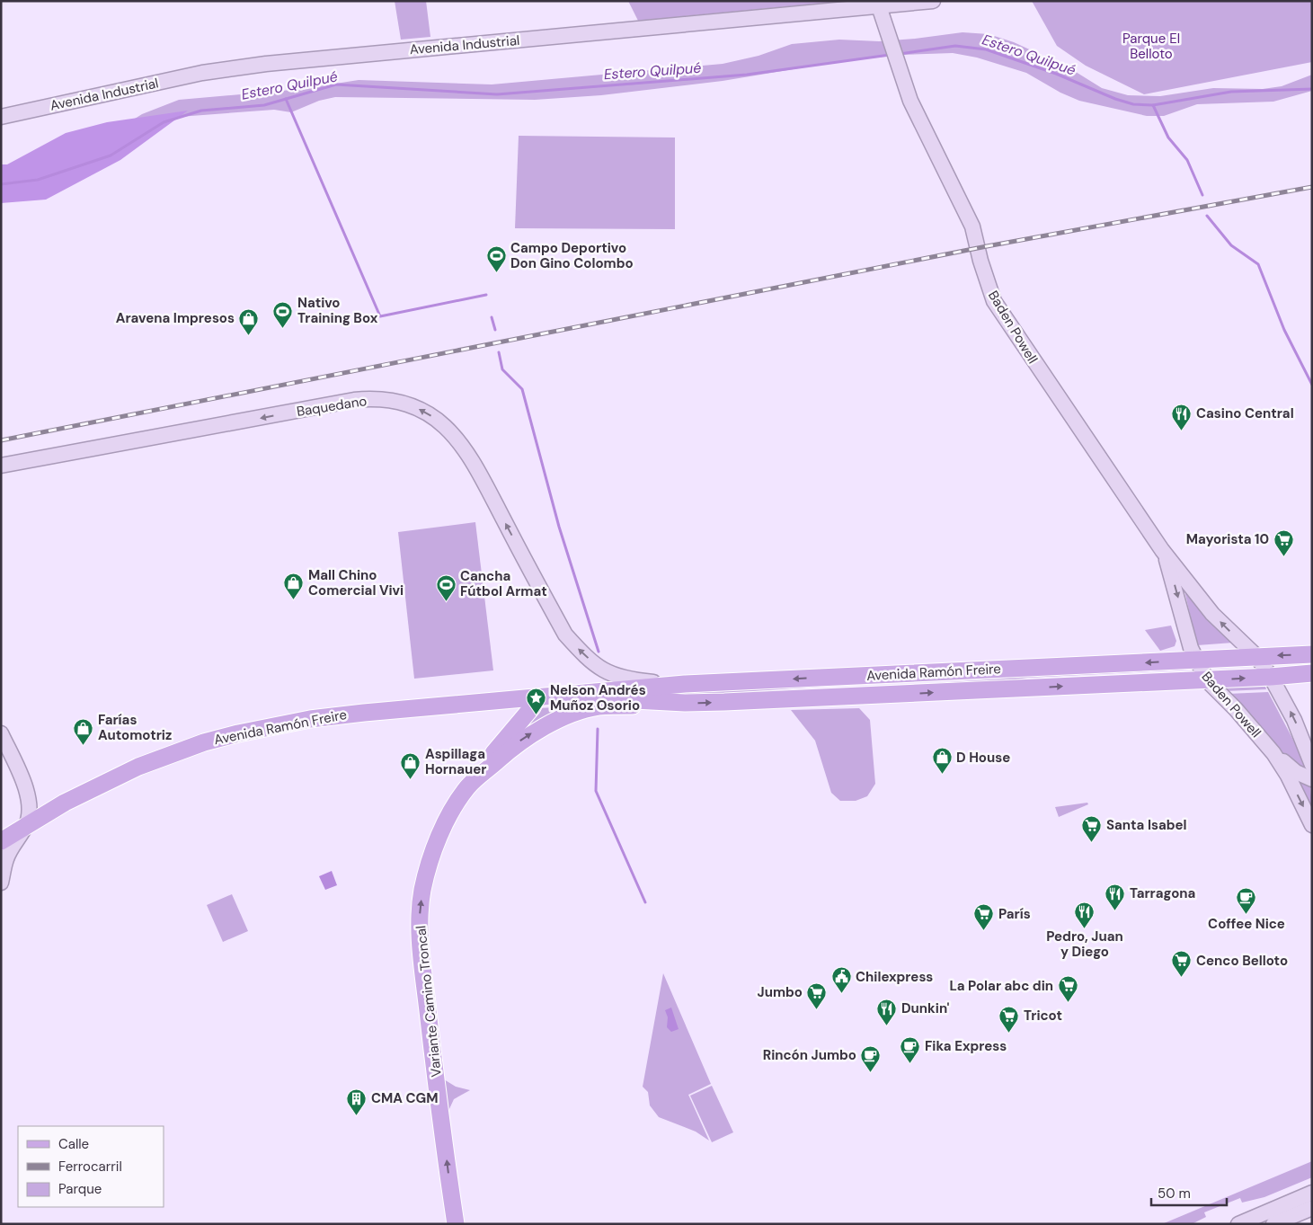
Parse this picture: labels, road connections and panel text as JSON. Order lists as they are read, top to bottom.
{
  "streets": {
    "main road": ["Avenida Ramón Freire", "Variante Camino Troncal"],
    "street": ["Avenida Industrial", "Baden Powell", "Baquedano"]
  },
  "crossings": [
    ["Avenida Industrial", "Baden Powell"],
    ["Baden Powell", "Avenida Ramón Freire"],
    ["Baquedano", "Avenida Ramón Freire"],
    ["Avenida Ramón Freire", "Variante Camino Troncal"]
  ],
  "one_way": ["Baquedano", "Variante Camino Troncal"],
  "water": ["Estero Quilpué"],
  "parks": ["Parque El Belloto"],
  "places": {
    "sports": ["Campo Deportivo Don Gino Colombo", "Nativo Training Box", "Cancha Fútbol Armat"],
    "shop": [
      "Aravena Impresos",
      "Mall Chino Comercial Vivi",
      "Farías Automotriz",
      "D House",
      "Aspillaga Hornauer"
    ],
    "restaurant": [
      "Casino Central",
      "Tarragona",
      "Pedro, Juan y Diego",
      "Dunkin'"
    ],
    "supermarket": [
      "Mayorista 10",
      "Santa Isabel",
      "París",
      "Cenco Belloto",
      "La Polar abc din",
      "Jumbo",
      "Tricot"
    ],
    "place": ["Nelson Andrés Muñoz Osorio"],
    "cafe": ["Coffee Nice", "Fika Express", "Rincón Jumbo"],
    "public building": ["Chilexpress"],
    "building": ["CMA CGM"]
  },
  "legend": ["Calle", "Ferrocarril", "Parque"],
  "scale_bar": "50 m"
}
